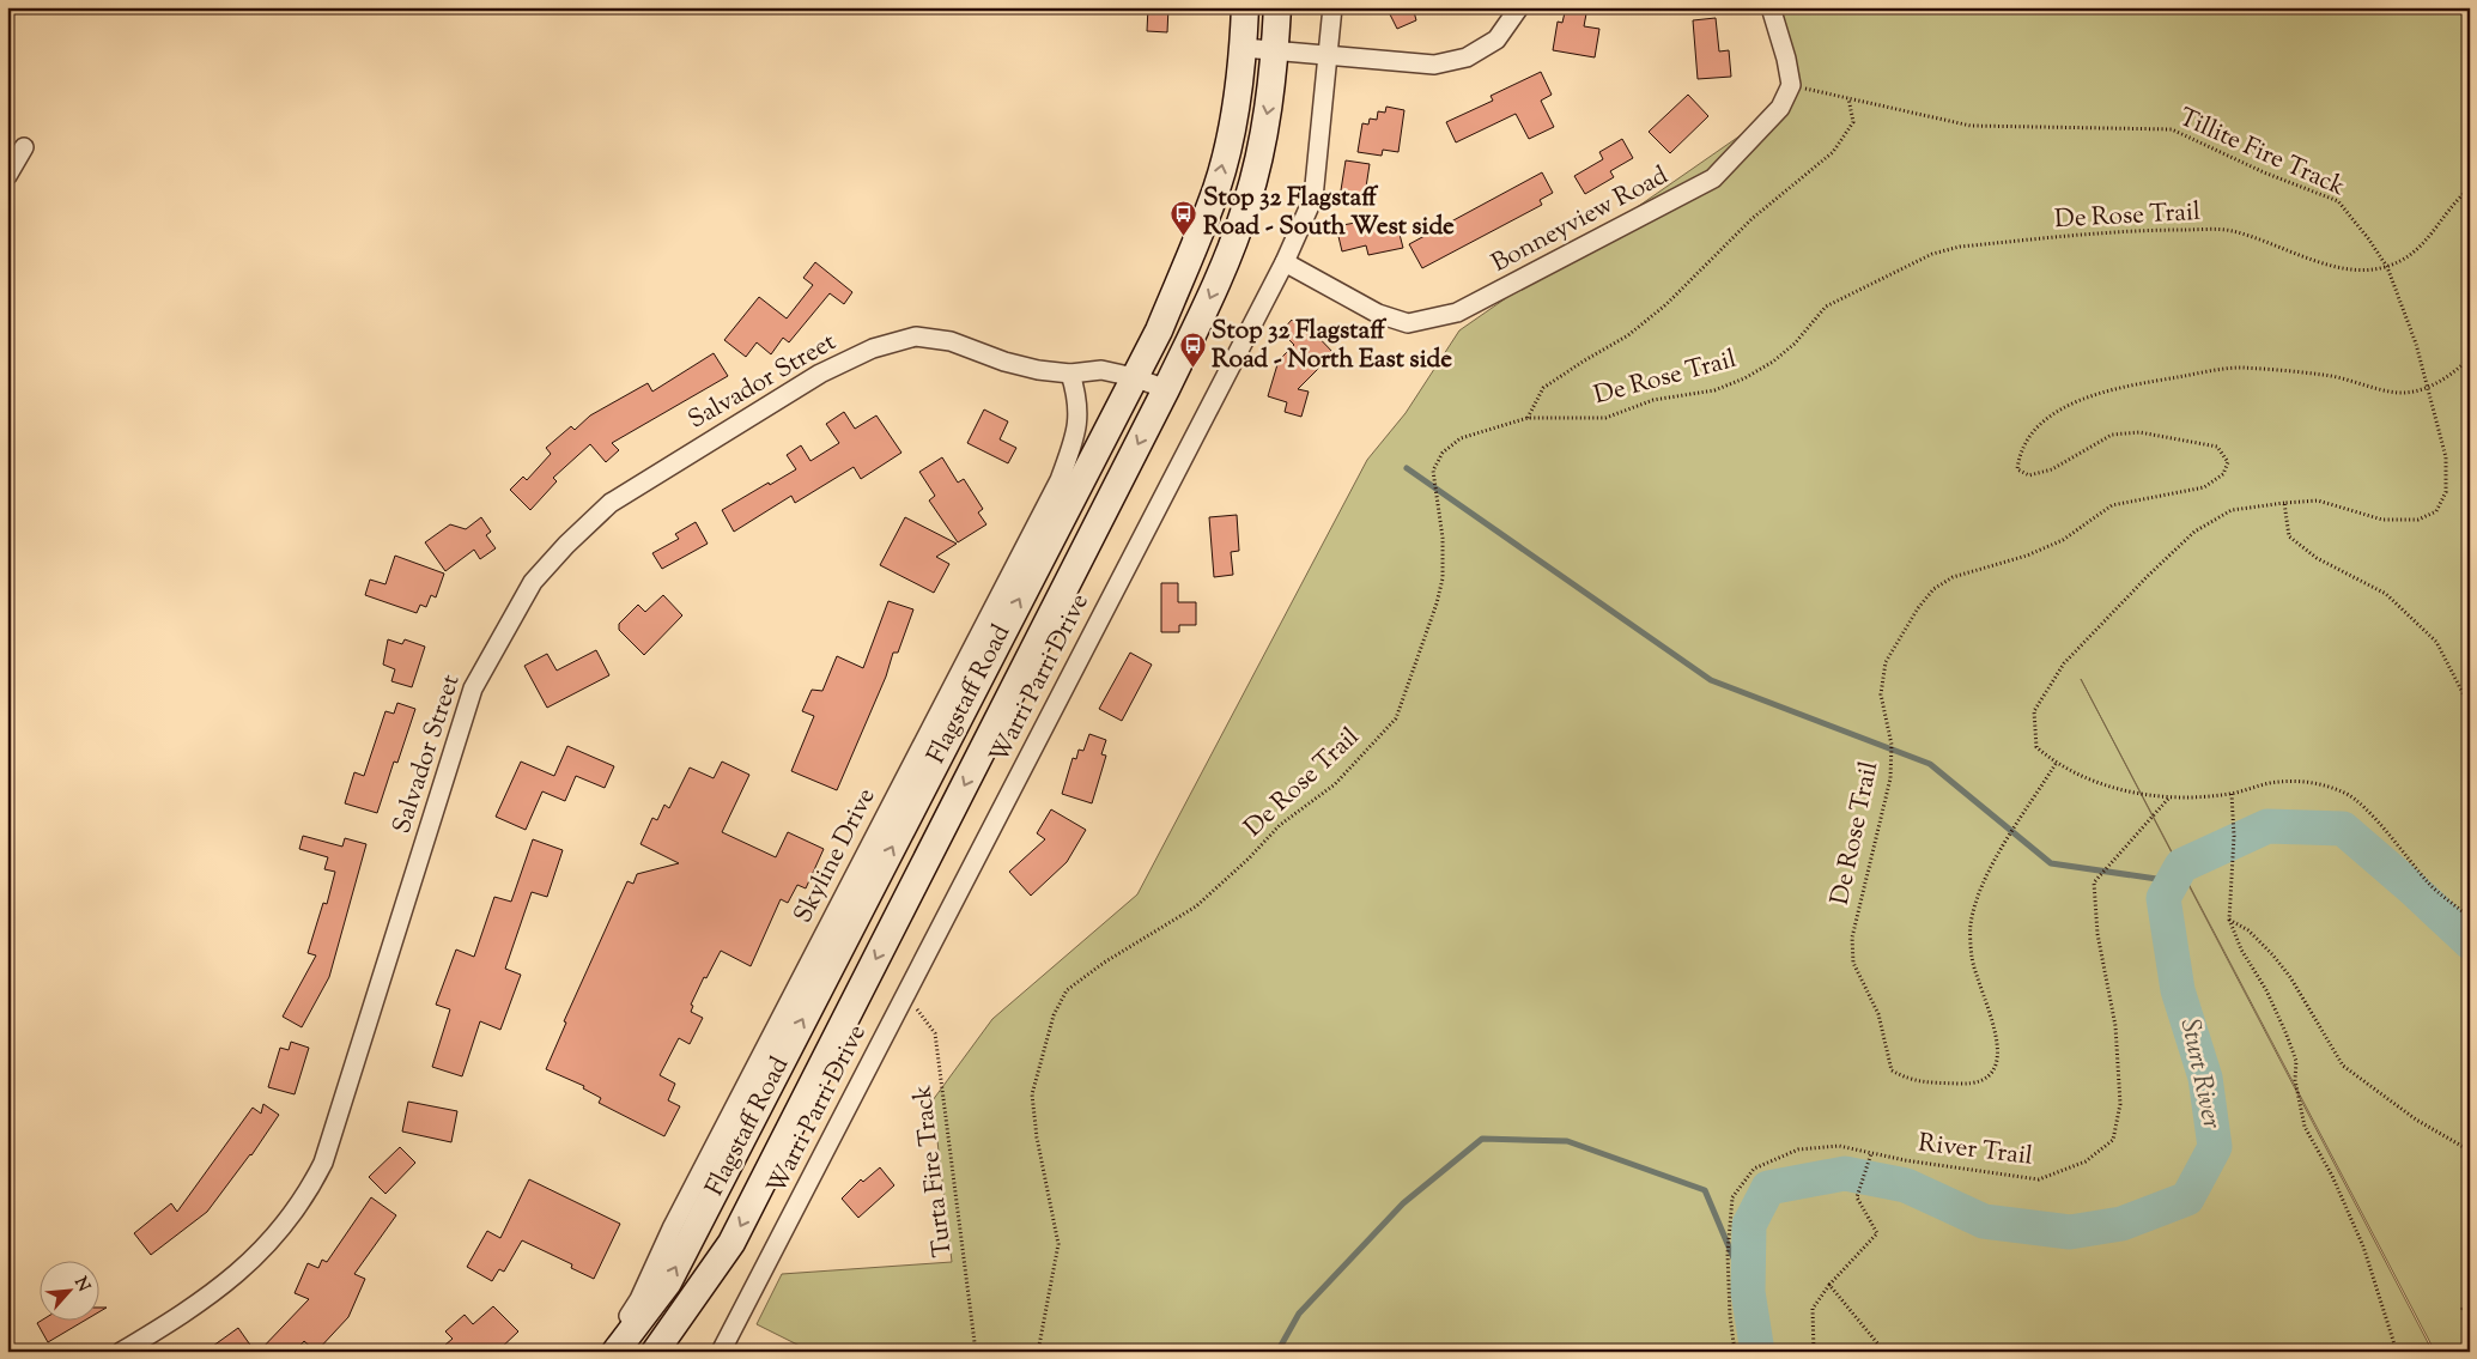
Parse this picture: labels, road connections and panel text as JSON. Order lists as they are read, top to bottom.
{
  "streets": {
    "main road": ["Flagstaff Road"],
    "street": [
      "Bonneyview Road",
      "Salvador Street",
      "Warri Parri Drive",
      "Skyline Drive"
    ],
    "path": [
      "Tillite Fire Track",
      "De Rose Trail",
      "River Trail",
      "Turta Fire Track"
    ]
  },
  "crossings": [
    ["Tillite Fire Track", "De Rose Trail"],
    ["Tillite Fire Track", "Bonneyview Road"],
    ["Bonneyview Road", "Warri Parri Drive"],
    ["Salvador Street", "Flagstaff Road"],
    ["Salvador Street", "Skyline Drive"],
    ["Warri Parri Drive", "Turta Fire Track"]
  ],
  "water": ["Sturt River"],
  "places": {
    "bus stop": ["Stop 32 Flagstaff Road - South West side", "Stop 32 Flagstaff Road - North East side"]
  },
  "north": "top right"
}
